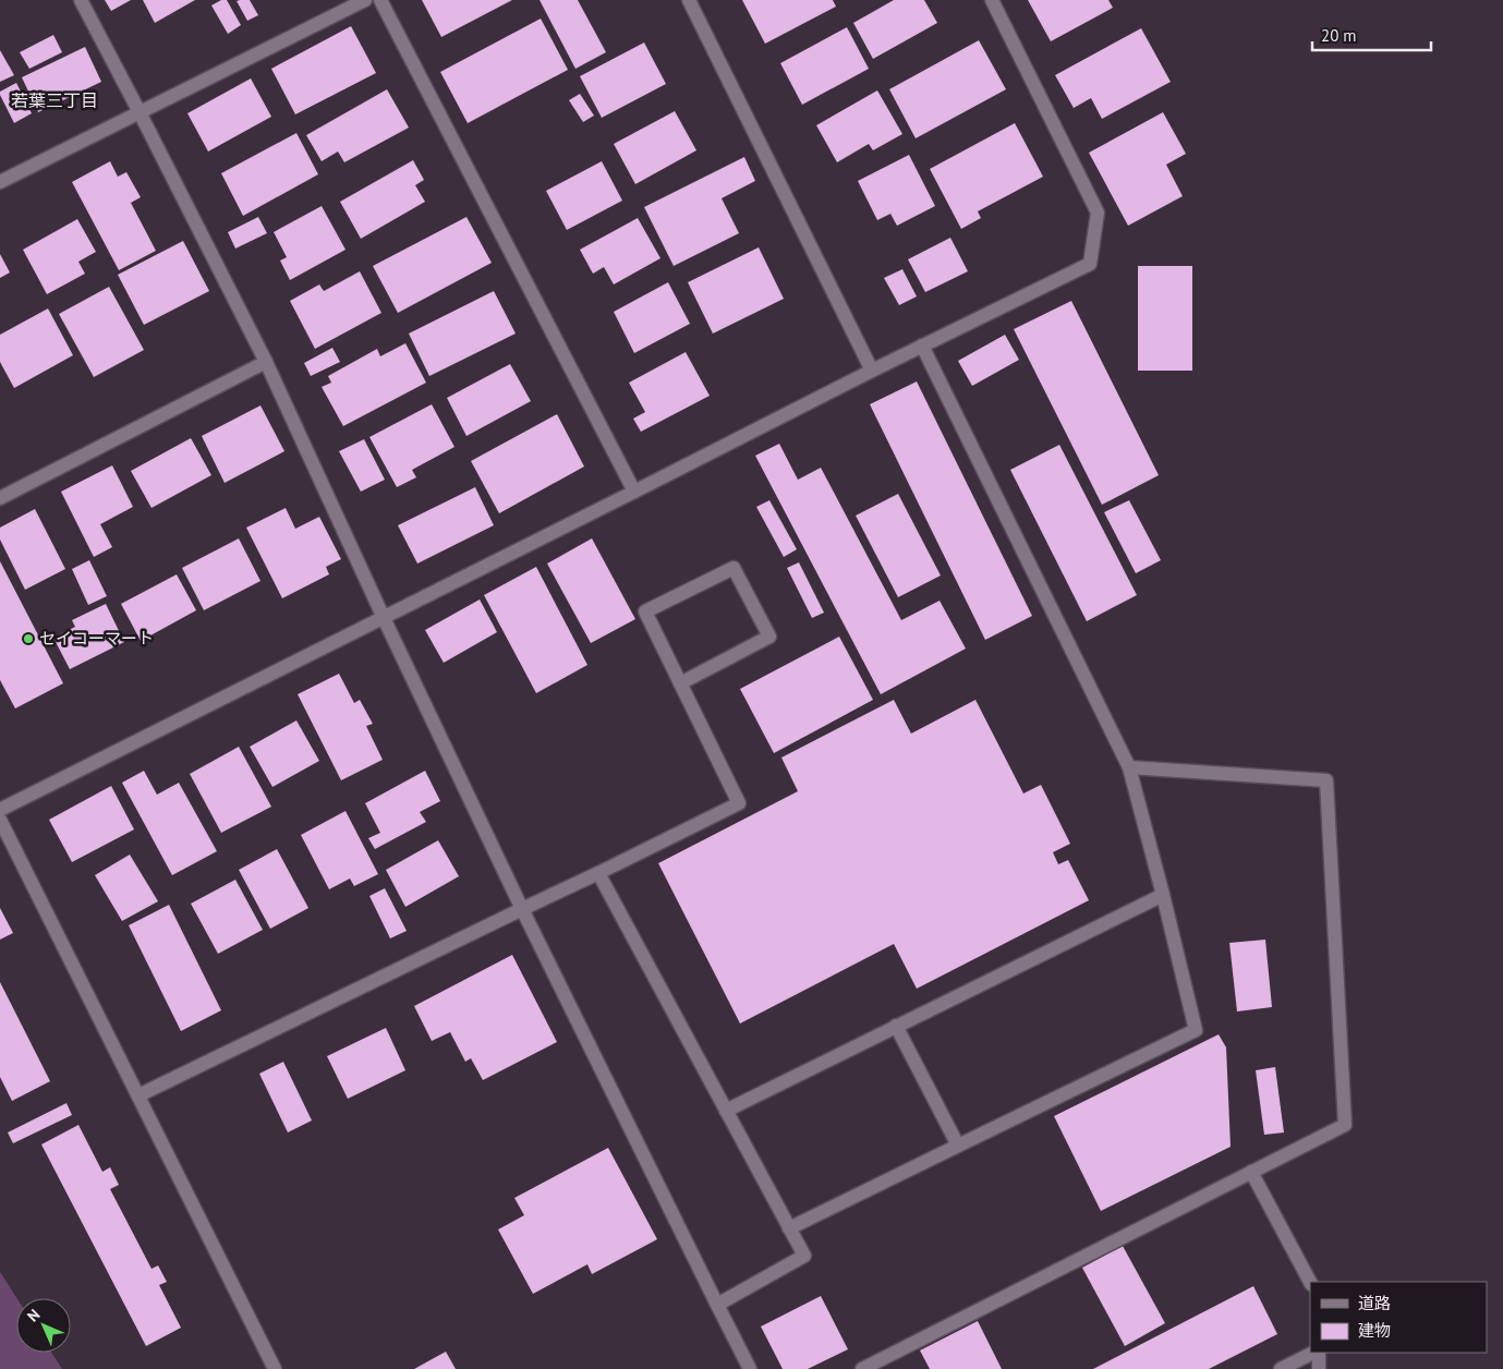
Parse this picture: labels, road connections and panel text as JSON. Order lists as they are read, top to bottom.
{
  "districts": ["若葉三丁目"],
  "places": ["セイコーマート"],
  "legend": ["道路", "建物"],
  "scale_bar": "20 m",
  "north": "top left"
}
